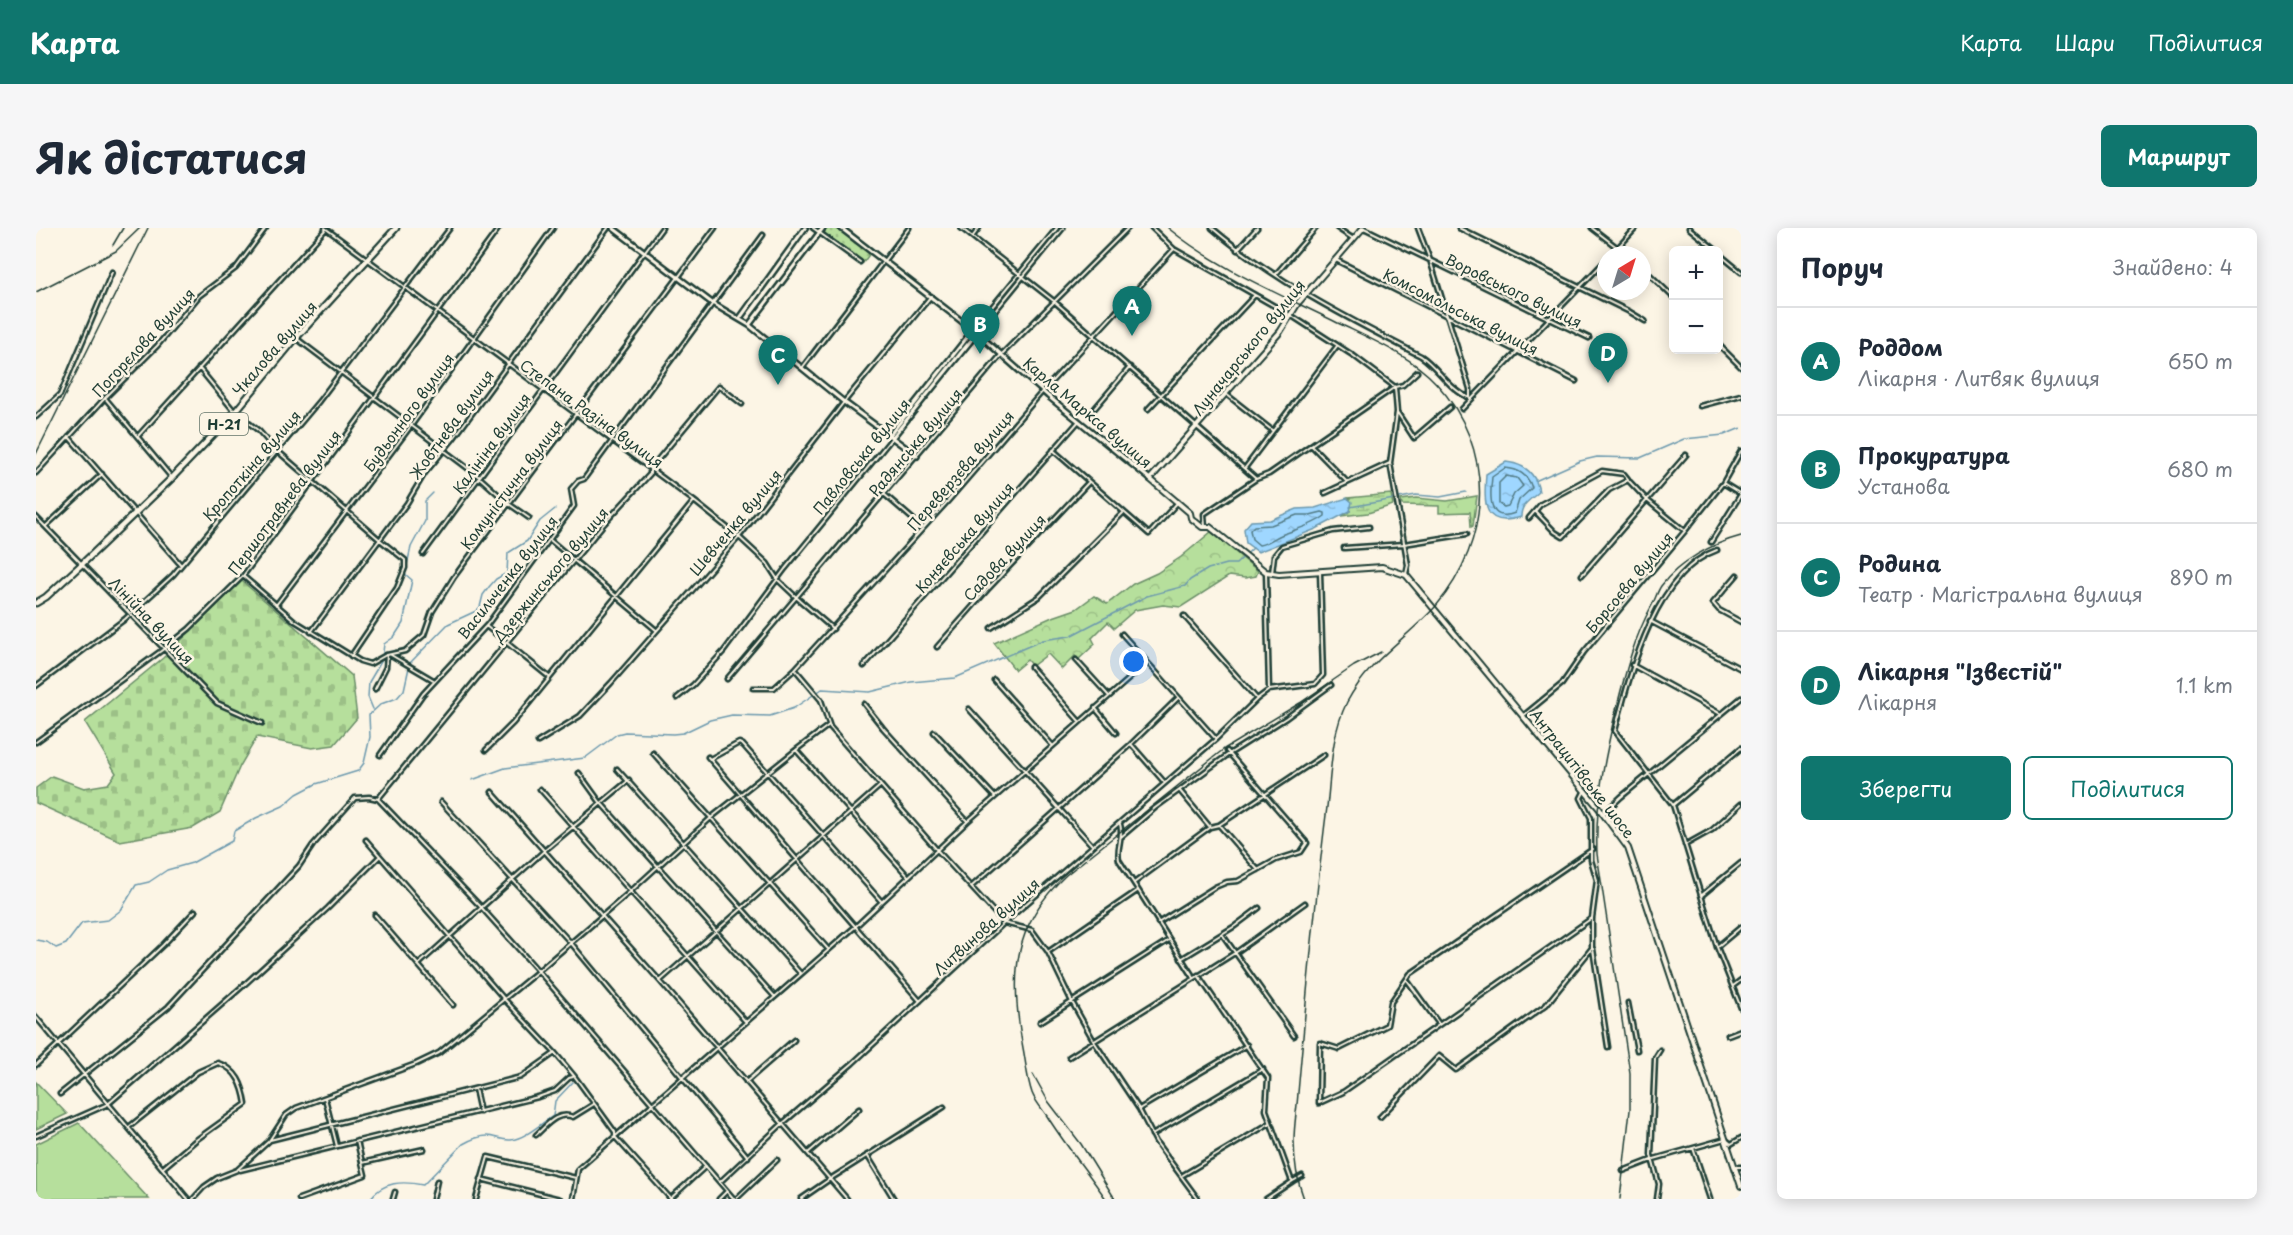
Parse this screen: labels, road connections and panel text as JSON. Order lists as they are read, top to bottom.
{
  "streets": {
    "main road": [
      "Луначарського вулиця",
      "Чкалова вулиця",
      "Карла Маркса вулиця",
      "Н-21",
      "Антрацитівське шосе"
    ],
    "street": [
      "Воровського вулиця",
      "Комсомольська вулиця",
      "Погорєлова вулиця",
      "Будьонного вулиця",
      "Степана Разіна вулиця",
      "Жовтнева вулиця",
      "Радянська вулиця",
      "Калініна вулиця",
      "Павловська вулиця",
      "Кропоткіна вулиця",
      "Переверзєва вулиця",
      "Комуністична вулиця",
      "Першотравнева вулиця",
      "Шевченка вулиця",
      "Коняєвська вулиця",
      "Садова вулиця",
      "Дзержинського вулиця",
      "Васильченка вулиця",
      "Борсоєва вулиця",
      "Лінійна вулиця",
      "Литвинова вулиця"
    ]
  },
  "crossings": [
    ["Воровського вулиця", "Луначарського вулиця"],
    ["Комсомольська вулиця", "Луначарського вулиця"],
    ["Луначарського вулиця", "Карла Маркса вулиця"],
    ["Чкалова вулиця", "Степана Разіна вулиця"],
    ["Чкалова вулиця", "Лінійна вулиця"],
    ["Будьонного вулиця", "Степана Разіна вулиця"],
    ["Карла Маркса вулиця", "Радянська вулиця"],
    ["Карла Маркса вулиця", "Павловська вулиця"],
    ["Карла Маркса вулиця", "Переверзєва вулиця"],
    ["Карла Маркса вулиця", "Шевченка вулиця"],
    ["Карла Маркса вулиця", "Коняєвська вулиця"],
    ["Степана Разіна вулиця", "Жовтнева вулиця"],
    ["Степана Разіна вулиця", "Радянська вулиця"],
    ["Степана Разіна вулиця", "Калініна вулиця"],
    ["Степана Разіна вулиця", "Павловська вулиця"],
    ["Степана Разіна вулиця", "Кропоткіна вулиця"],
    ["Степана Разіна вулиця", "Переверзєва вулиця"],
    ["Степана Разіна вулиця", "Комуністична вулиця"],
    ["Степана Разіна вулиця", "Першотравнева вулиця"],
    ["Степана Разіна вулиця", "Шевченка вулиця"],
    ["Степана Разіна вулиця", "Дзержинського вулиця"],
    ["Степана Разіна вулиця", "Васильченка вулиця"],
    ["Кропоткіна вулиця", "Лінійна вулиця"],
    ["Першотравнева вулиця", "Лінійна вулиця"],
    ["Борсоєва вулиця", "Антрацитівське шосе"]
  ],
  "north": "top right",
  "page": {
    "header": "Карта",
    "nav": ["Карта", "Шари", "Поділитися"],
    "title": "Як дістатися",
    "buttons": [
      "Маршрут",
      ["Зберегти", "Поділитися"]
    ],
    "heading": ["Поруч", "Знайдено: 4"],
    "map_buttons": ["+", "−"],
    "pins": [
      "A",
      "B",
      "D",
      "C"
    ],
    "list": [
      {
        "mark": "A",
        "name": "Роддом",
        "note": "Лікарня · Литвяк вулиця",
        "value": "650 m"
      },
      {
        "mark": "B",
        "name": "Прокуратура",
        "note": "Установа",
        "value": "680 m"
      },
      {
        "mark": "C",
        "name": "Родина",
        "note": "Театр · Магістральна вулиця",
        "value": "890 m"
      },
      {
        "mark": "D",
        "name": "Лікарня \"Ізвєстій\"",
        "note": "Лікарня",
        "value": "1.1 km"
      }
    ]
  }
}
